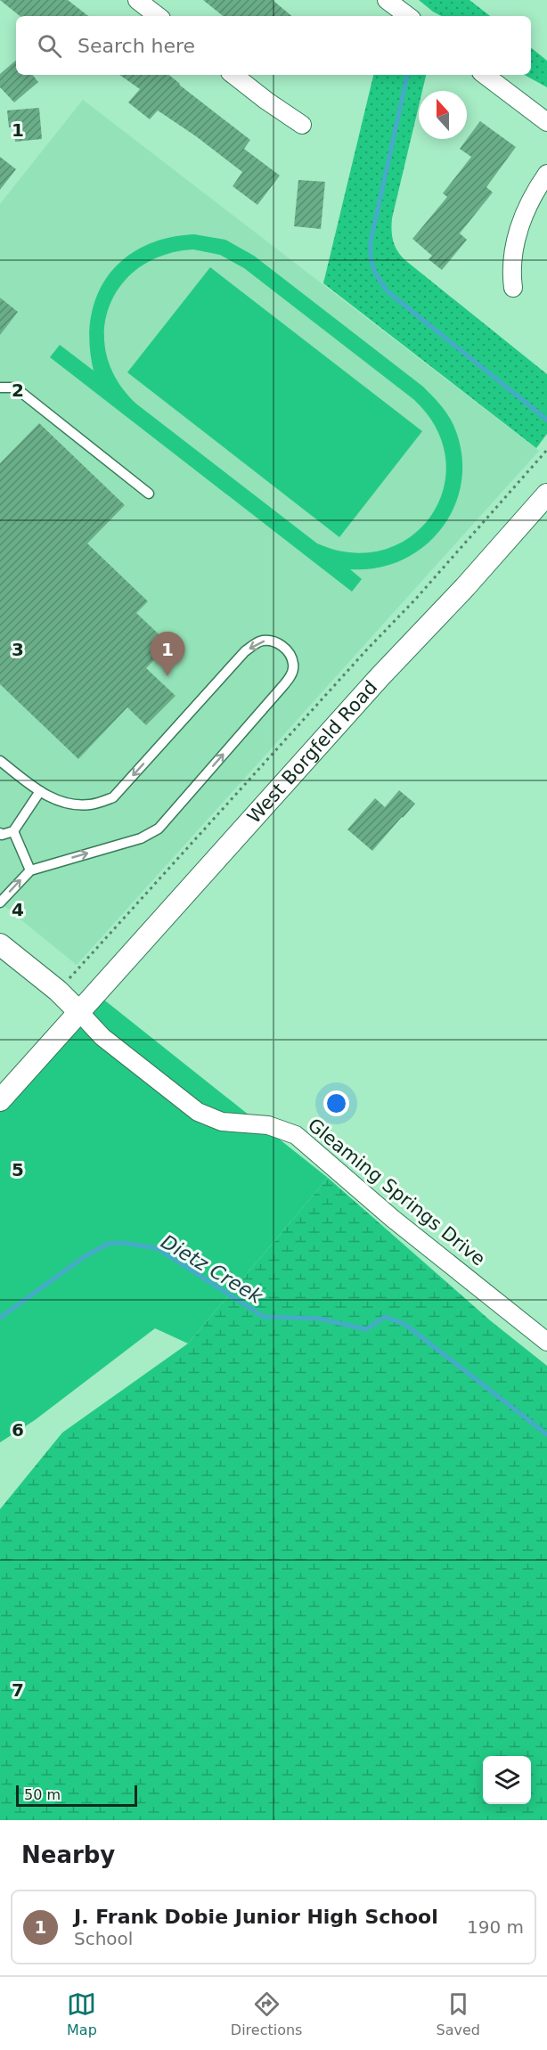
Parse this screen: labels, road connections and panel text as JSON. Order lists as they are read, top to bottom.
{
  "streets": {
    "street": ["West Borgfeld Road", "Gleaming Springs Drive"]
  },
  "crossings": [
    ["West Borgfeld Road", "Gleaming Springs Drive"]
  ],
  "water": ["Dietz Creek"],
  "scale_bar": "50 m",
  "north": "top",
  "page": {
    "search": "Search here",
    "pins": "1",
    "scale": "50 m",
    "heading": "Nearby",
    "list": [
      {
        "mark": "1",
        "name": "J. Frank Dobie Junior High School",
        "note": "School",
        "value": "190 m"
      }
    ],
    "nav": ["Map", "Directions", "Saved"]
  },
  "grid": {
    "rows": [
      "1",
      "2",
      "3",
      "4",
      "5",
      "6",
      "7"
    ]
  }
}
